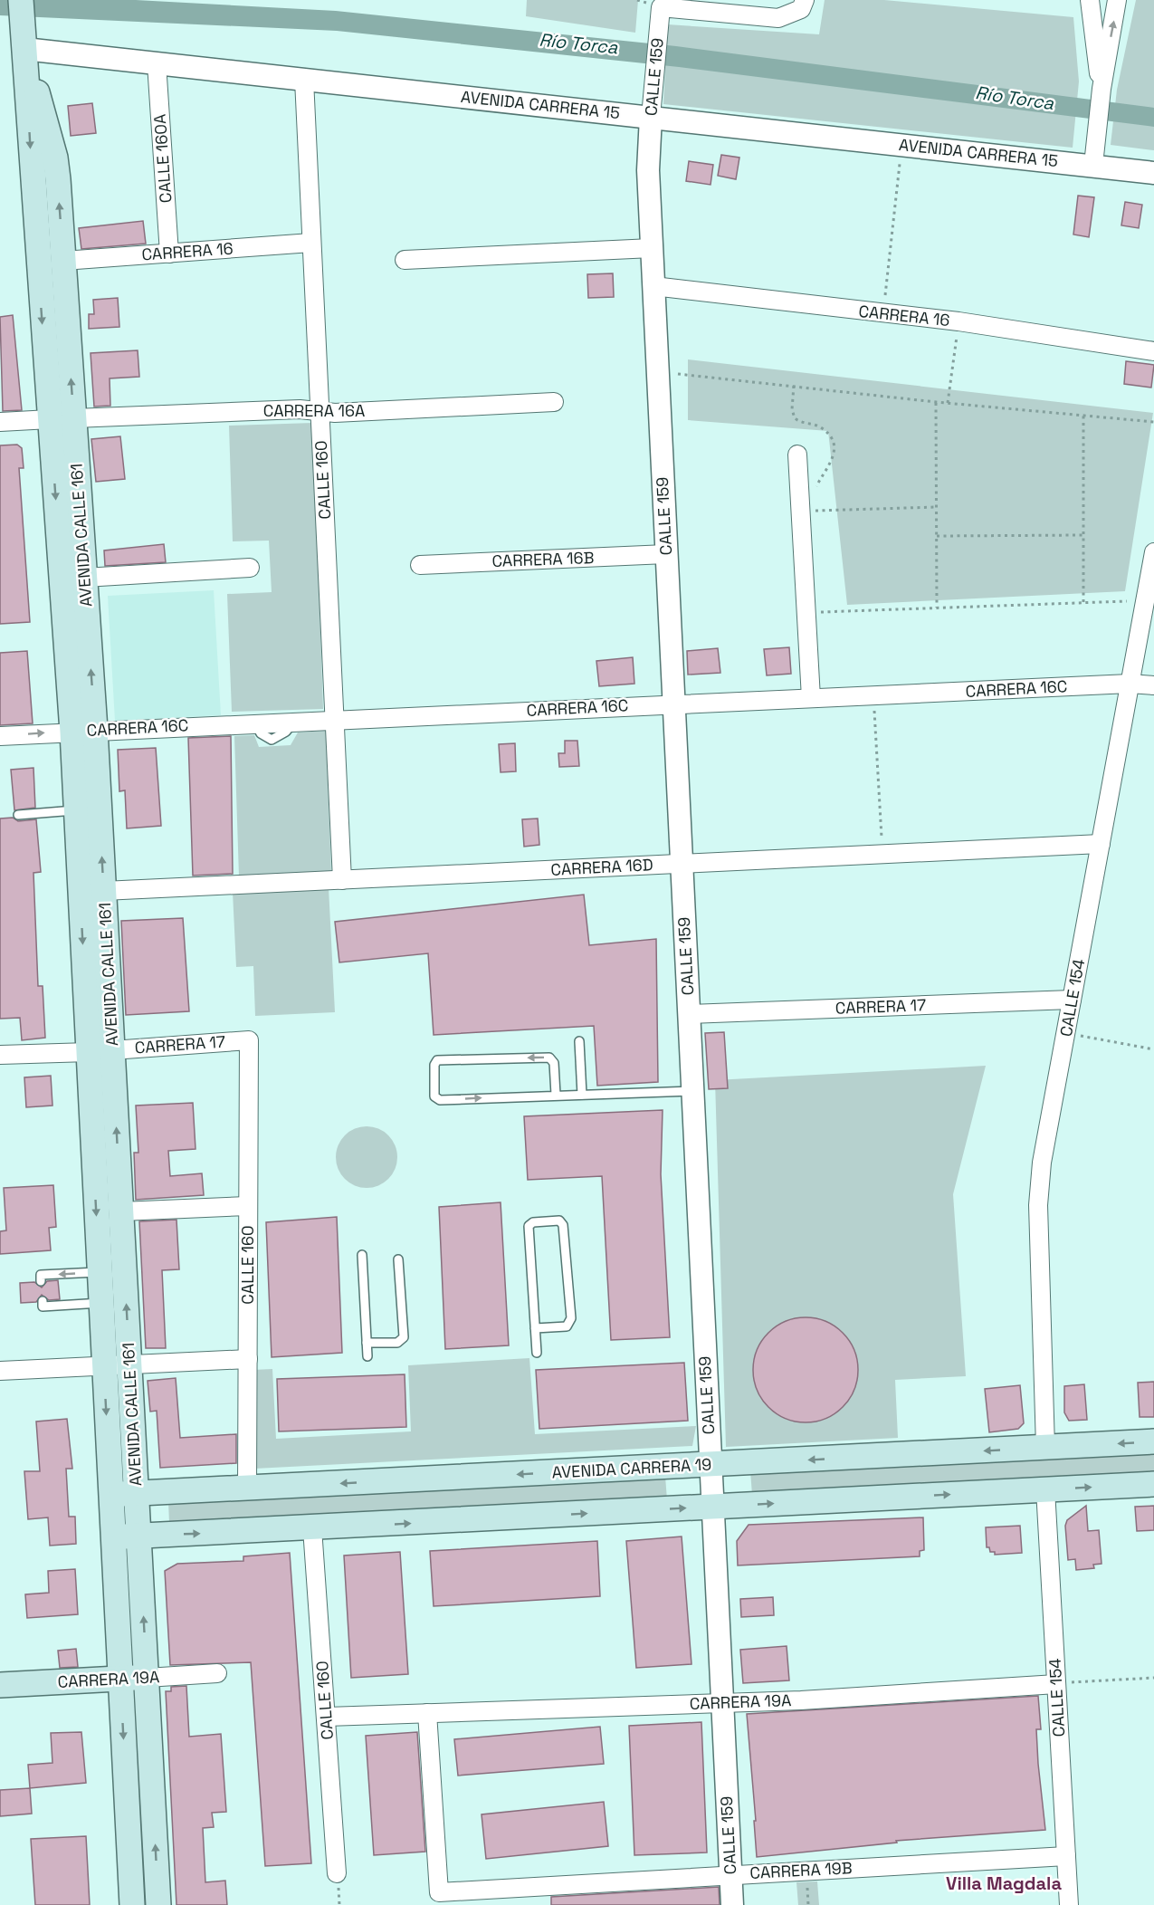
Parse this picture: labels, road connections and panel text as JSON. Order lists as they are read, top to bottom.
{
  "streets": {
    "main road": ["AVENIDA CALLE 161", "AVENIDA CARRERA 19", "CARRERA 19A"],
    "street": [
      "CALLE 159",
      "AVENIDA CARRERA 15",
      "CALLE 160A",
      "CARRERA 16",
      "CARRERA 16A",
      "CALLE 160",
      "CARRERA 16B",
      "CARRERA 16C",
      "CARRERA 16D",
      "CALLE 154",
      "CARRERA 17",
      "CARRERA 19B"
    ]
  },
  "crossings": [
    ["CALLE 159", "AVENIDA CARRERA 15"],
    ["CALLE 159", "CARRERA 16"],
    ["CALLE 159", "CARRERA 16B"],
    ["CALLE 159", "CARRERA 16C"],
    ["CALLE 159", "CARRERA 16D"],
    ["CALLE 159", "CARRERA 17"],
    ["CALLE 159", "AVENIDA CARRERA 19"],
    ["CALLE 159", "CARRERA 19A"],
    ["CALLE 159", "CARRERA 19B"],
    ["AVENIDA CARRERA 15", "CALLE 160A"],
    ["AVENIDA CARRERA 15", "CALLE 160"],
    ["AVENIDA CARRERA 15", "AVENIDA CALLE 161"],
    ["CALLE 160A", "CARRERA 16"],
    ["CARRERA 16", "CALLE 160"],
    ["CARRERA 16", "AVENIDA CALLE 161"],
    ["CARRERA 16A", "CALLE 160"],
    ["CARRERA 16A", "AVENIDA CALLE 161"],
    ["CALLE 160", "CARRERA 16C"],
    ["CALLE 160", "CARRERA 16D"],
    ["CALLE 160", "CARRERA 17"],
    ["CALLE 160", "AVENIDA CARRERA 19"],
    ["CALLE 160", "CARRERA 19A"],
    ["AVENIDA CALLE 161", "CARRERA 16C"],
    ["AVENIDA CALLE 161", "CARRERA 16D"],
    ["AVENIDA CALLE 161", "CARRERA 17"],
    ["AVENIDA CALLE 161", "AVENIDA CARRERA 19"],
    ["AVENIDA CALLE 161", "CARRERA 19A"],
    ["CARRERA 16C", "CALLE 154"],
    ["CARRERA 16D", "CALLE 154"],
    ["CALLE 154", "CARRERA 17"],
    ["CALLE 154", "AVENIDA CARRERA 19"],
    ["CALLE 154", "CARRERA 19A"],
    ["CALLE 154", "CARRERA 19B"],
    ["CARRERA 19A", "CARRERA 19B"]
  ],
  "districts": ["Villa Magdala"],
  "water": ["Río Torca"]
}
